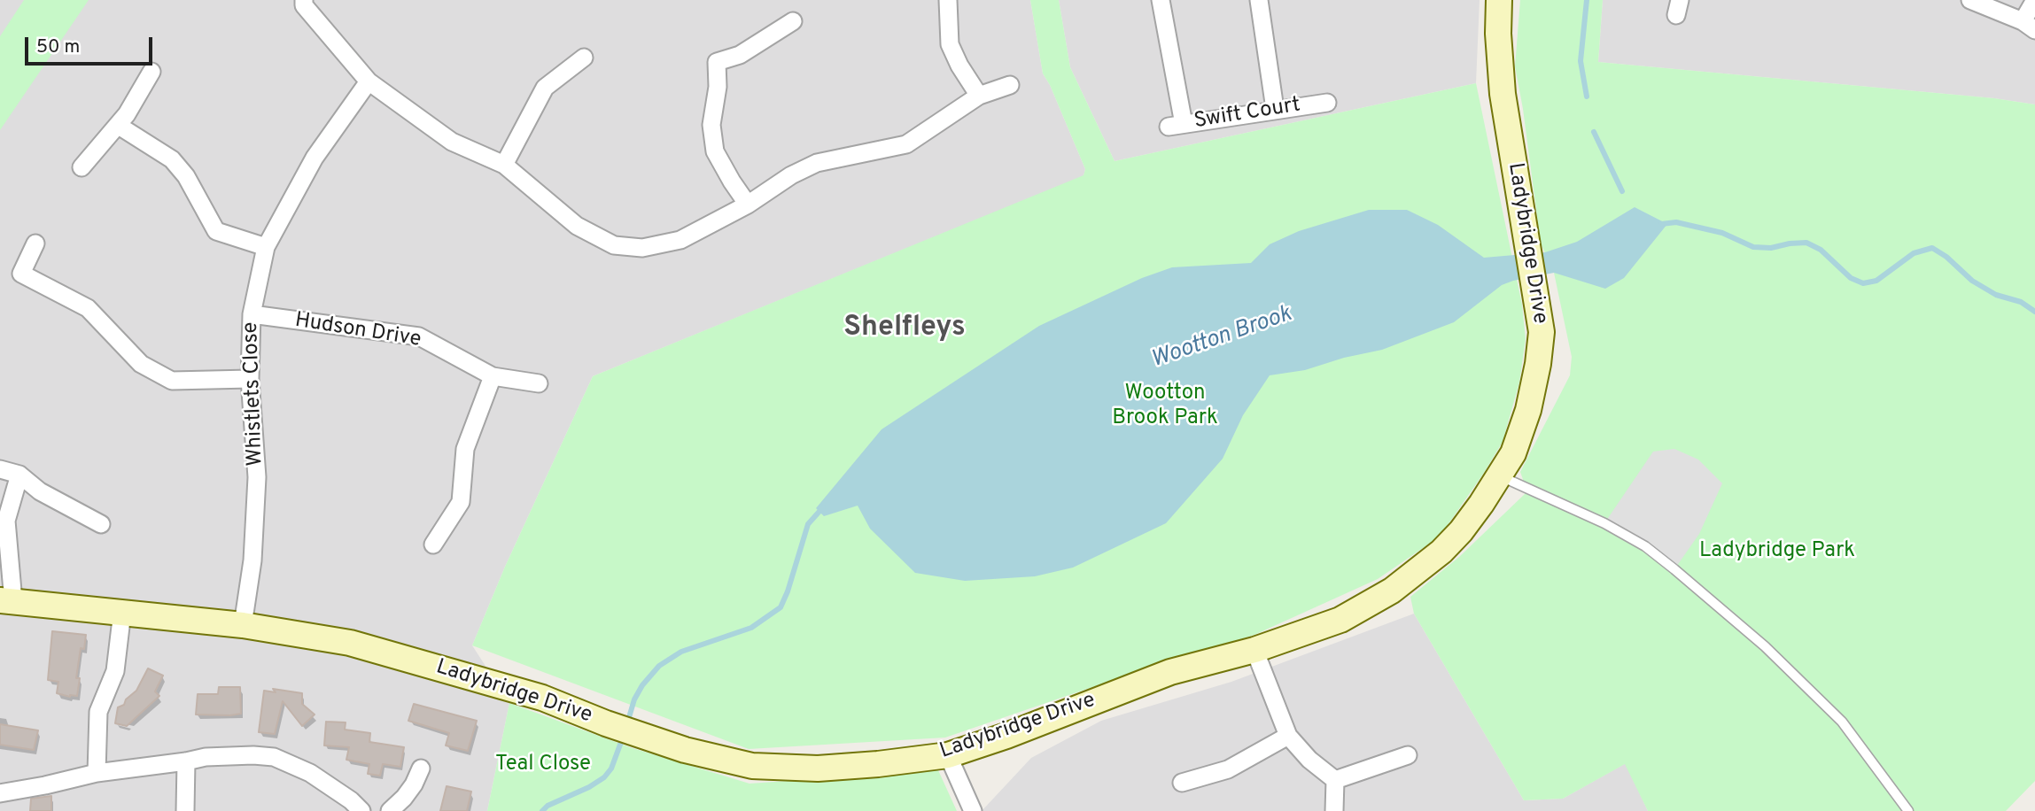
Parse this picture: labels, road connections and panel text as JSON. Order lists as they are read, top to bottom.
{
  "streets": {
    "street": [
      "Swift Court",
      "Ladybridge Drive",
      "Hudson Drive",
      "Whistlets Close"
    ]
  },
  "crossings": [
    ["Ladybridge Drive", "Whistlets Close"],
    ["Hudson Drive", "Whistlets Close"]
  ],
  "districts": ["Shelfleys"],
  "water": ["Wootton Brook"],
  "parks": ["Wootton Brook Park", "Ladybridge Park", "Teal Close"],
  "scale_bar": "50 m"
}
